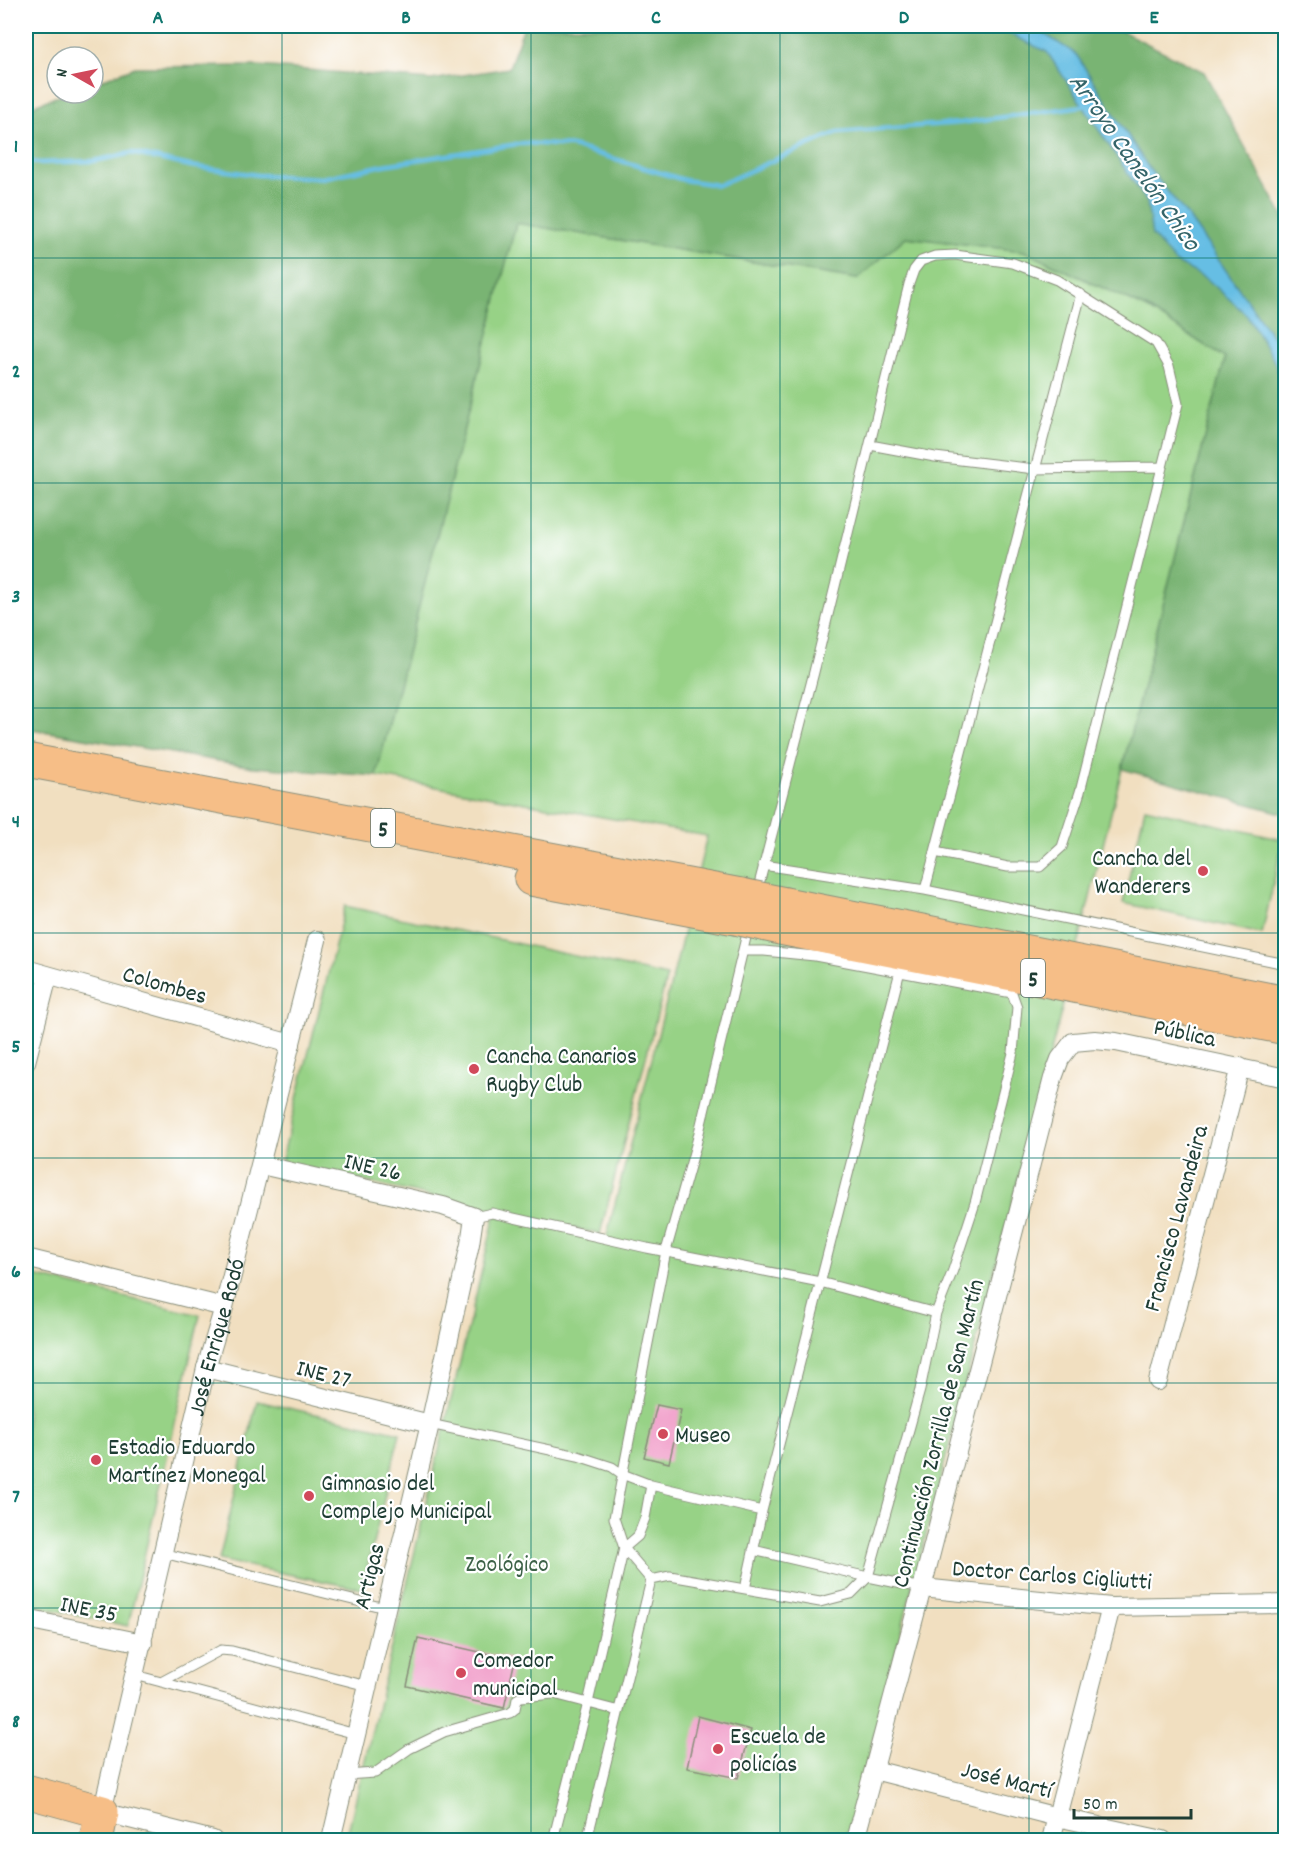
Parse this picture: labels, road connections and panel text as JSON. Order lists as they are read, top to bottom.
{
  "streets": {
    "highway": ["5"],
    "street": [
      "Colombes",
      "Pública",
      "INE 26",
      "Francisco Lavandeira",
      "José Enrique Rodó",
      "INE 27",
      "Continuación Zorrilla de San Martín",
      "Doctor Carlos Cigliutti",
      "Artigas",
      "INE 35",
      "José Martí"
    ]
  },
  "crossings": [
    ["Colombes", "José Enrique Rodó"],
    ["Pública", "Francisco Lavandeira"],
    ["Pública", "Continuación Zorrilla de San Martín"],
    ["INE 26", "José Enrique Rodó"],
    ["INE 26", "Artigas"],
    ["José Enrique Rodó", "INE 27"],
    ["José Enrique Rodó", "INE 35"],
    ["INE 27", "Artigas"],
    ["Continuación Zorrilla de San Martín", "Doctor Carlos Cigliutti"],
    ["Continuación Zorrilla de San Martín", "José Martí"]
  ],
  "water": ["Arroyo Canelón Chico"],
  "parks": ["Zoológico"],
  "places": [
    "Cancha del Wanderers",
    "Cancha Canarios Rugby Club",
    "Museo",
    "Estadio Eduardo Martínez Monegal",
    "Gimnasio del Complejo Municipal",
    "Comedor municipal",
    "Escuela de policías"
  ],
  "scale_bar": "50 m",
  "north": "left",
  "grid": {
    "columns": [
      "A",
      "B",
      "C",
      "D",
      "E"
    ],
    "rows": [
      "1",
      "2",
      "3",
      "4",
      "5",
      "6",
      "7",
      "8"
    ]
  }
}
